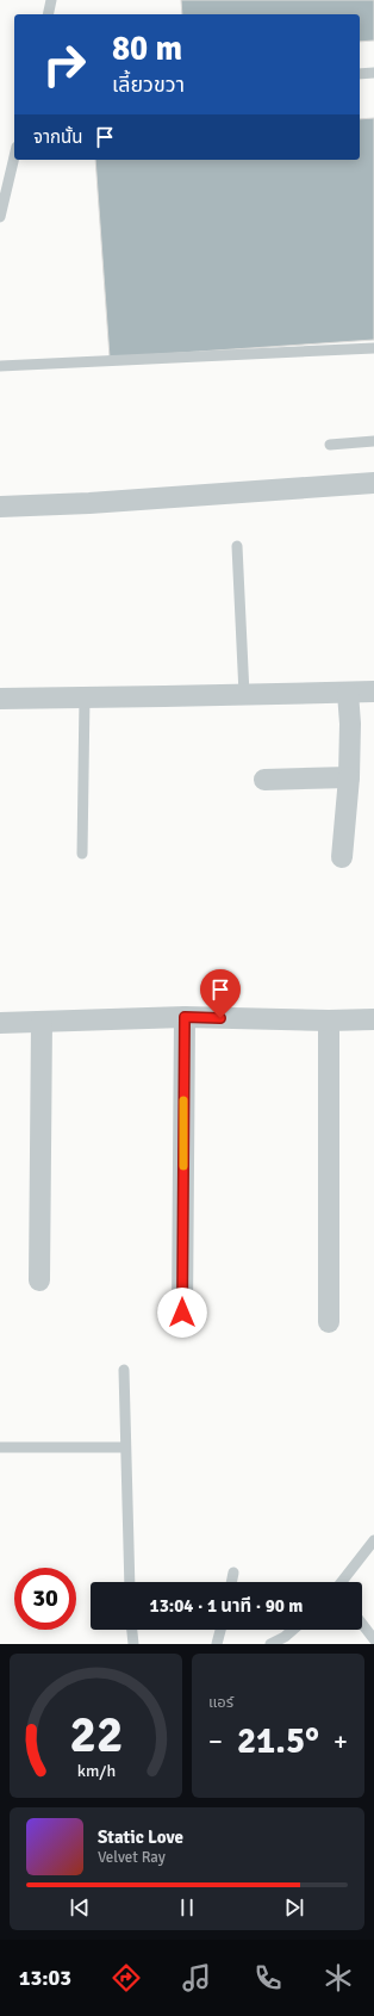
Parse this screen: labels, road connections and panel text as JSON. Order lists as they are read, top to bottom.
{
  "page": {
    "turn": ["80 m", "เลี้ยวขวา"],
    "then": "จากนั้น",
    "limit": "30",
    "trip": "13:04 · 1 นาที · 90 m",
    "tile": "แอร์",
    "heat": ["−", "21.5°", "+"],
    "song": ["Static Love", "Velvet Ray"],
    "tabs": "13:03",
    "gauge": ["22", "km/h"]
  }
}
